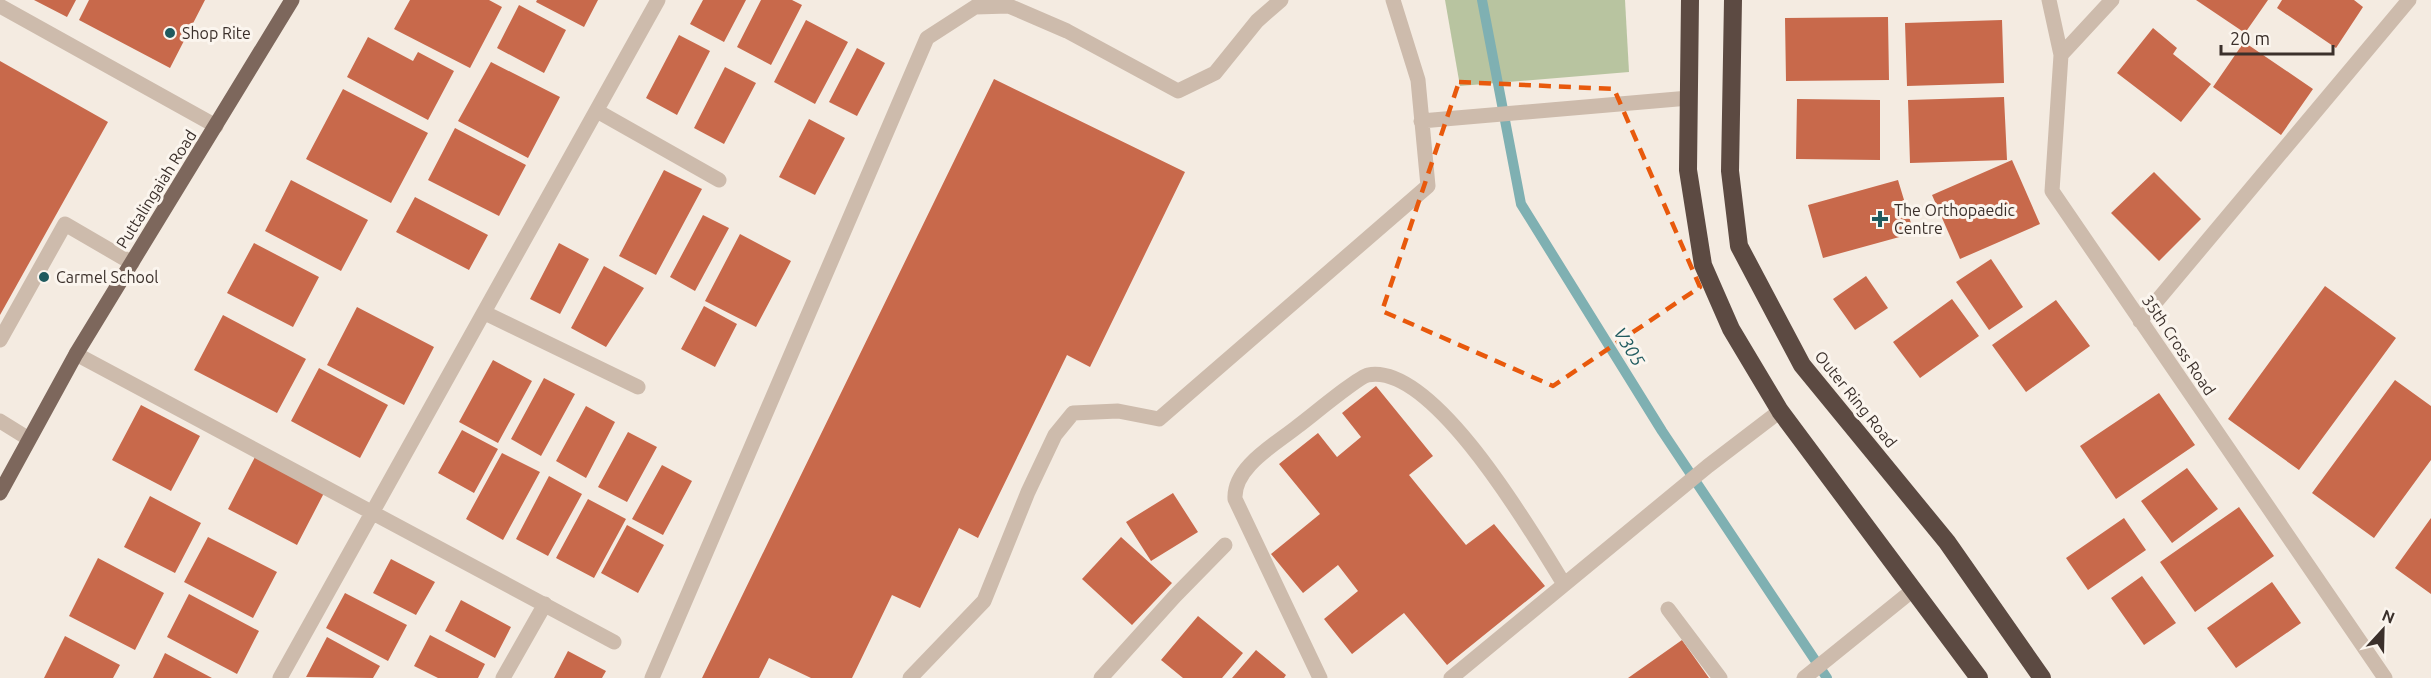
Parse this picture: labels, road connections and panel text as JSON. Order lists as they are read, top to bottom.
{
  "streets": {
    "highway": ["Outer Ring Road"],
    "main road": ["Puttalingaiah Road"],
    "street": ["35th Cross Road"]
  },
  "water": ["V305"],
  "places": {
    "other": ["Shop Rite", "Carmel School"],
    "health": ["The Orthopaedic Centre"]
  },
  "scale_bar": "20 m",
  "north": "top"
}
